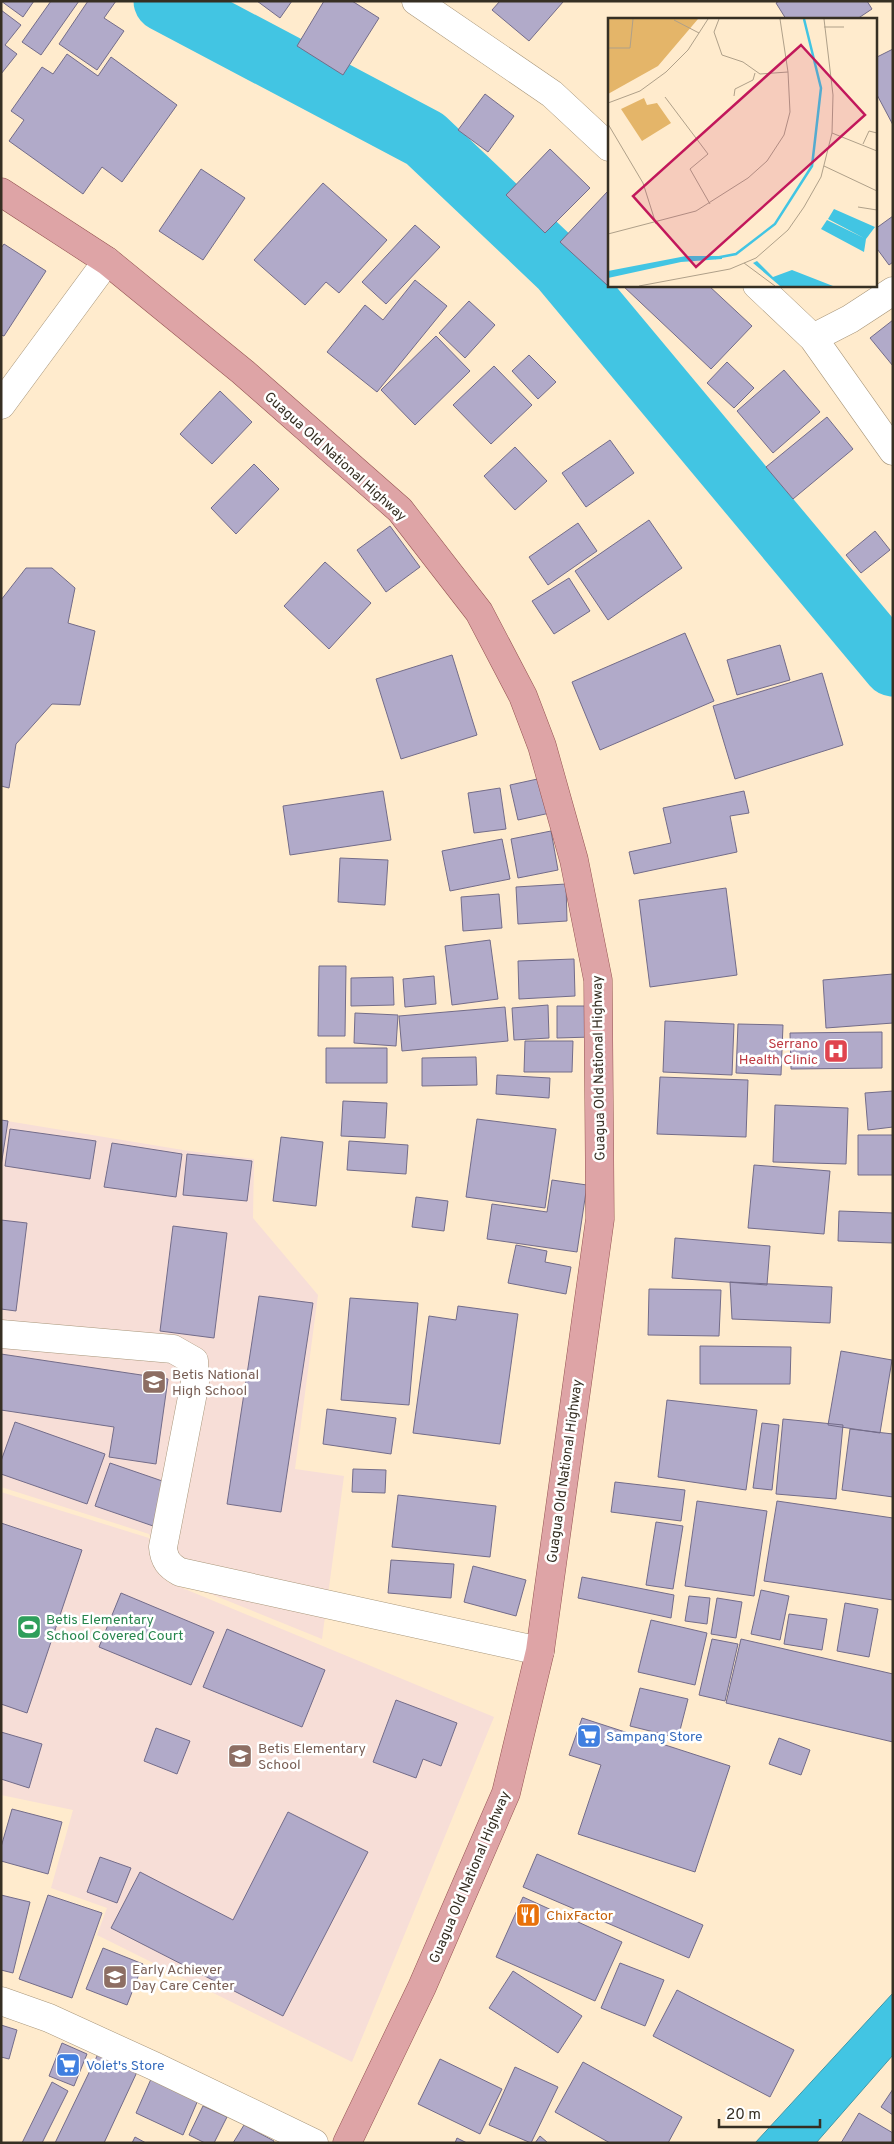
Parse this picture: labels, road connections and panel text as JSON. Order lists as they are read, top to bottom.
{
  "streets": {
    "main road": ["Guagua Old National Highway"]
  },
  "places": {
    "hospital": ["Serrano Health Clinic"],
    "school or university": ["Betis National High School", "Betis Elementary School", "Early Achiever Day Care Center"],
    "sports": ["Betis Elementary School Covered Court"],
    "supermarket": ["Sampang Store", "Volet's Store"],
    "restaurant": ["ChixFactor"]
  },
  "scale_bar": "20 m"
}
